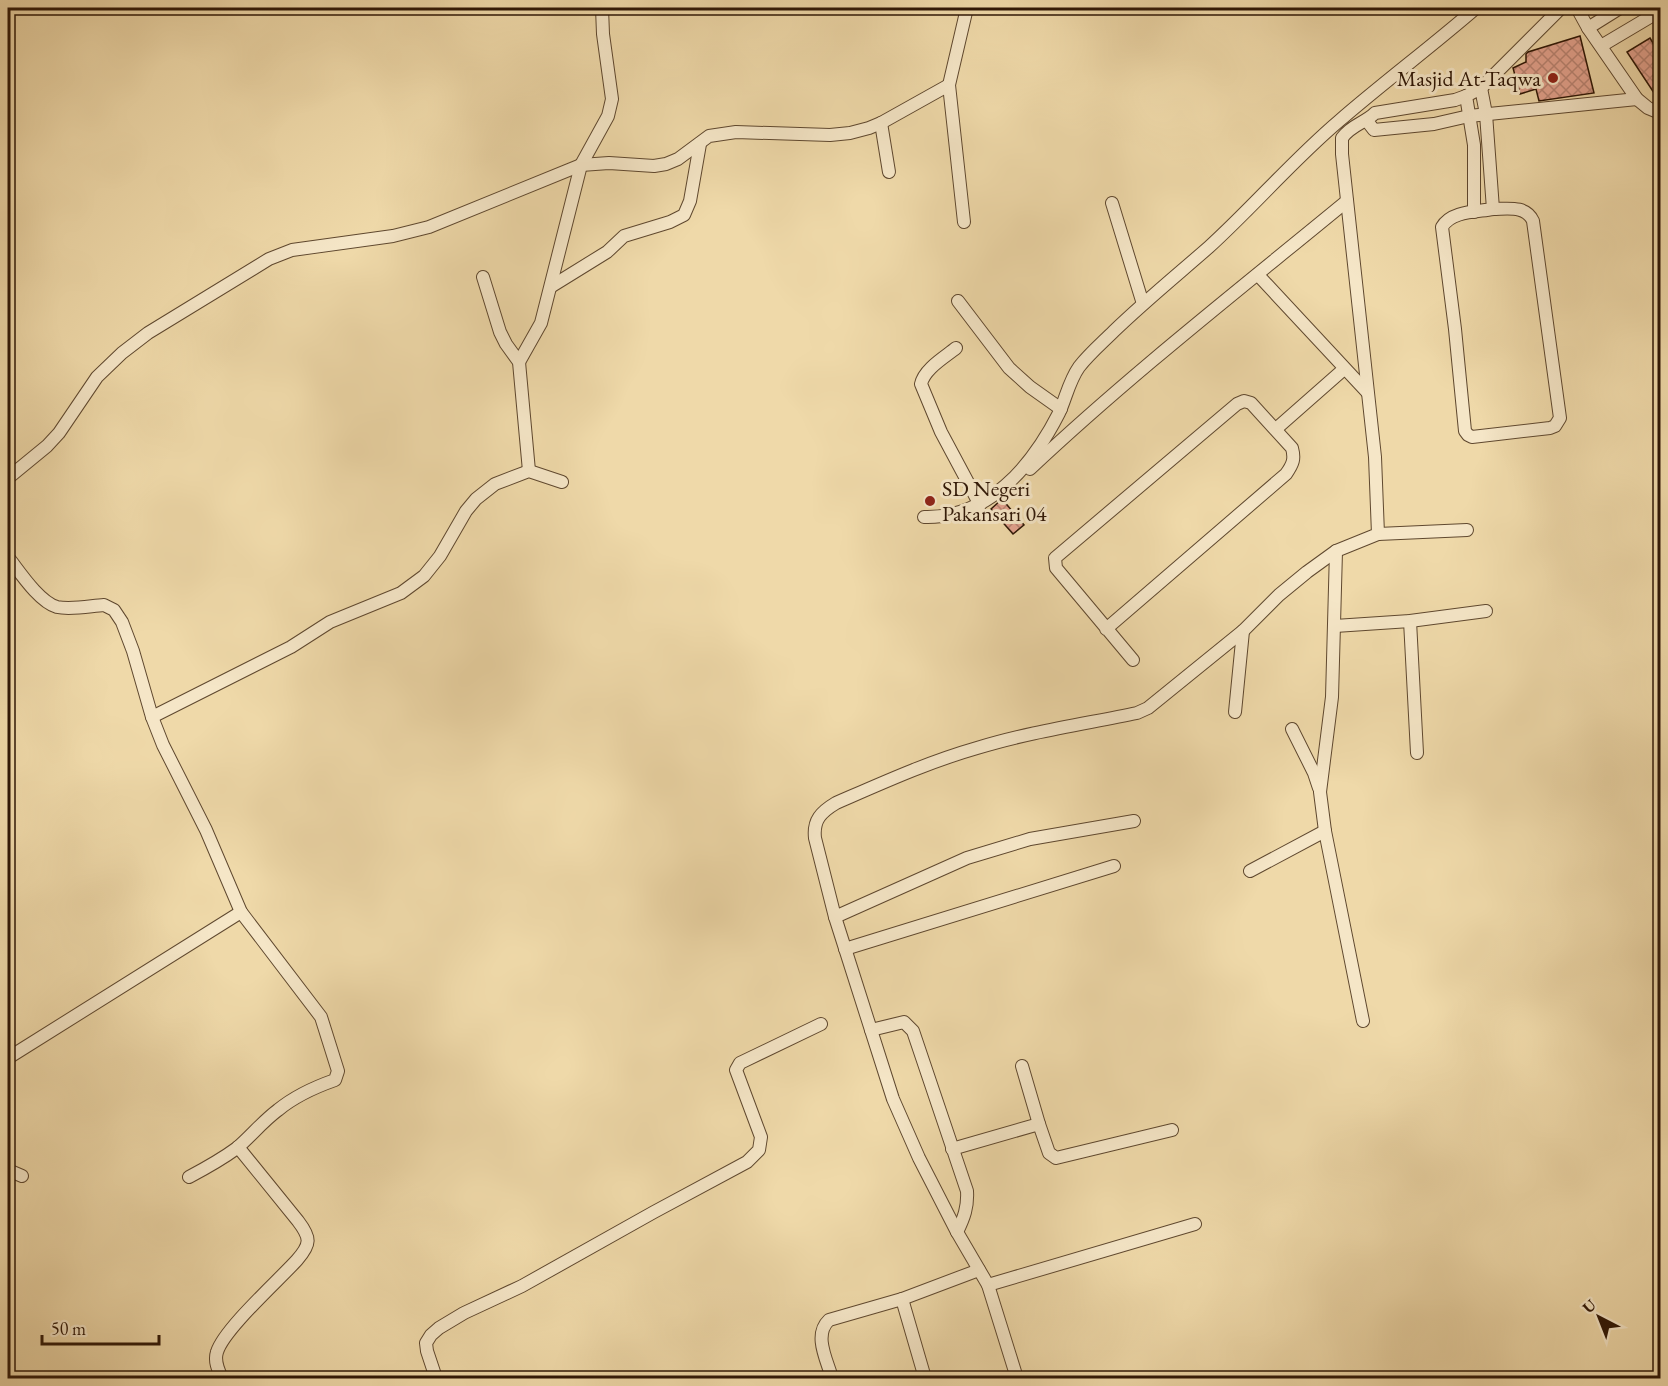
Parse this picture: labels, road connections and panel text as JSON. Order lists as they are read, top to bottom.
{
  "places": ["Masjid At-Taqwa", "SD Negeri Pakansari 04"],
  "scale_bar": "50 m",
  "north": "top left"
}
